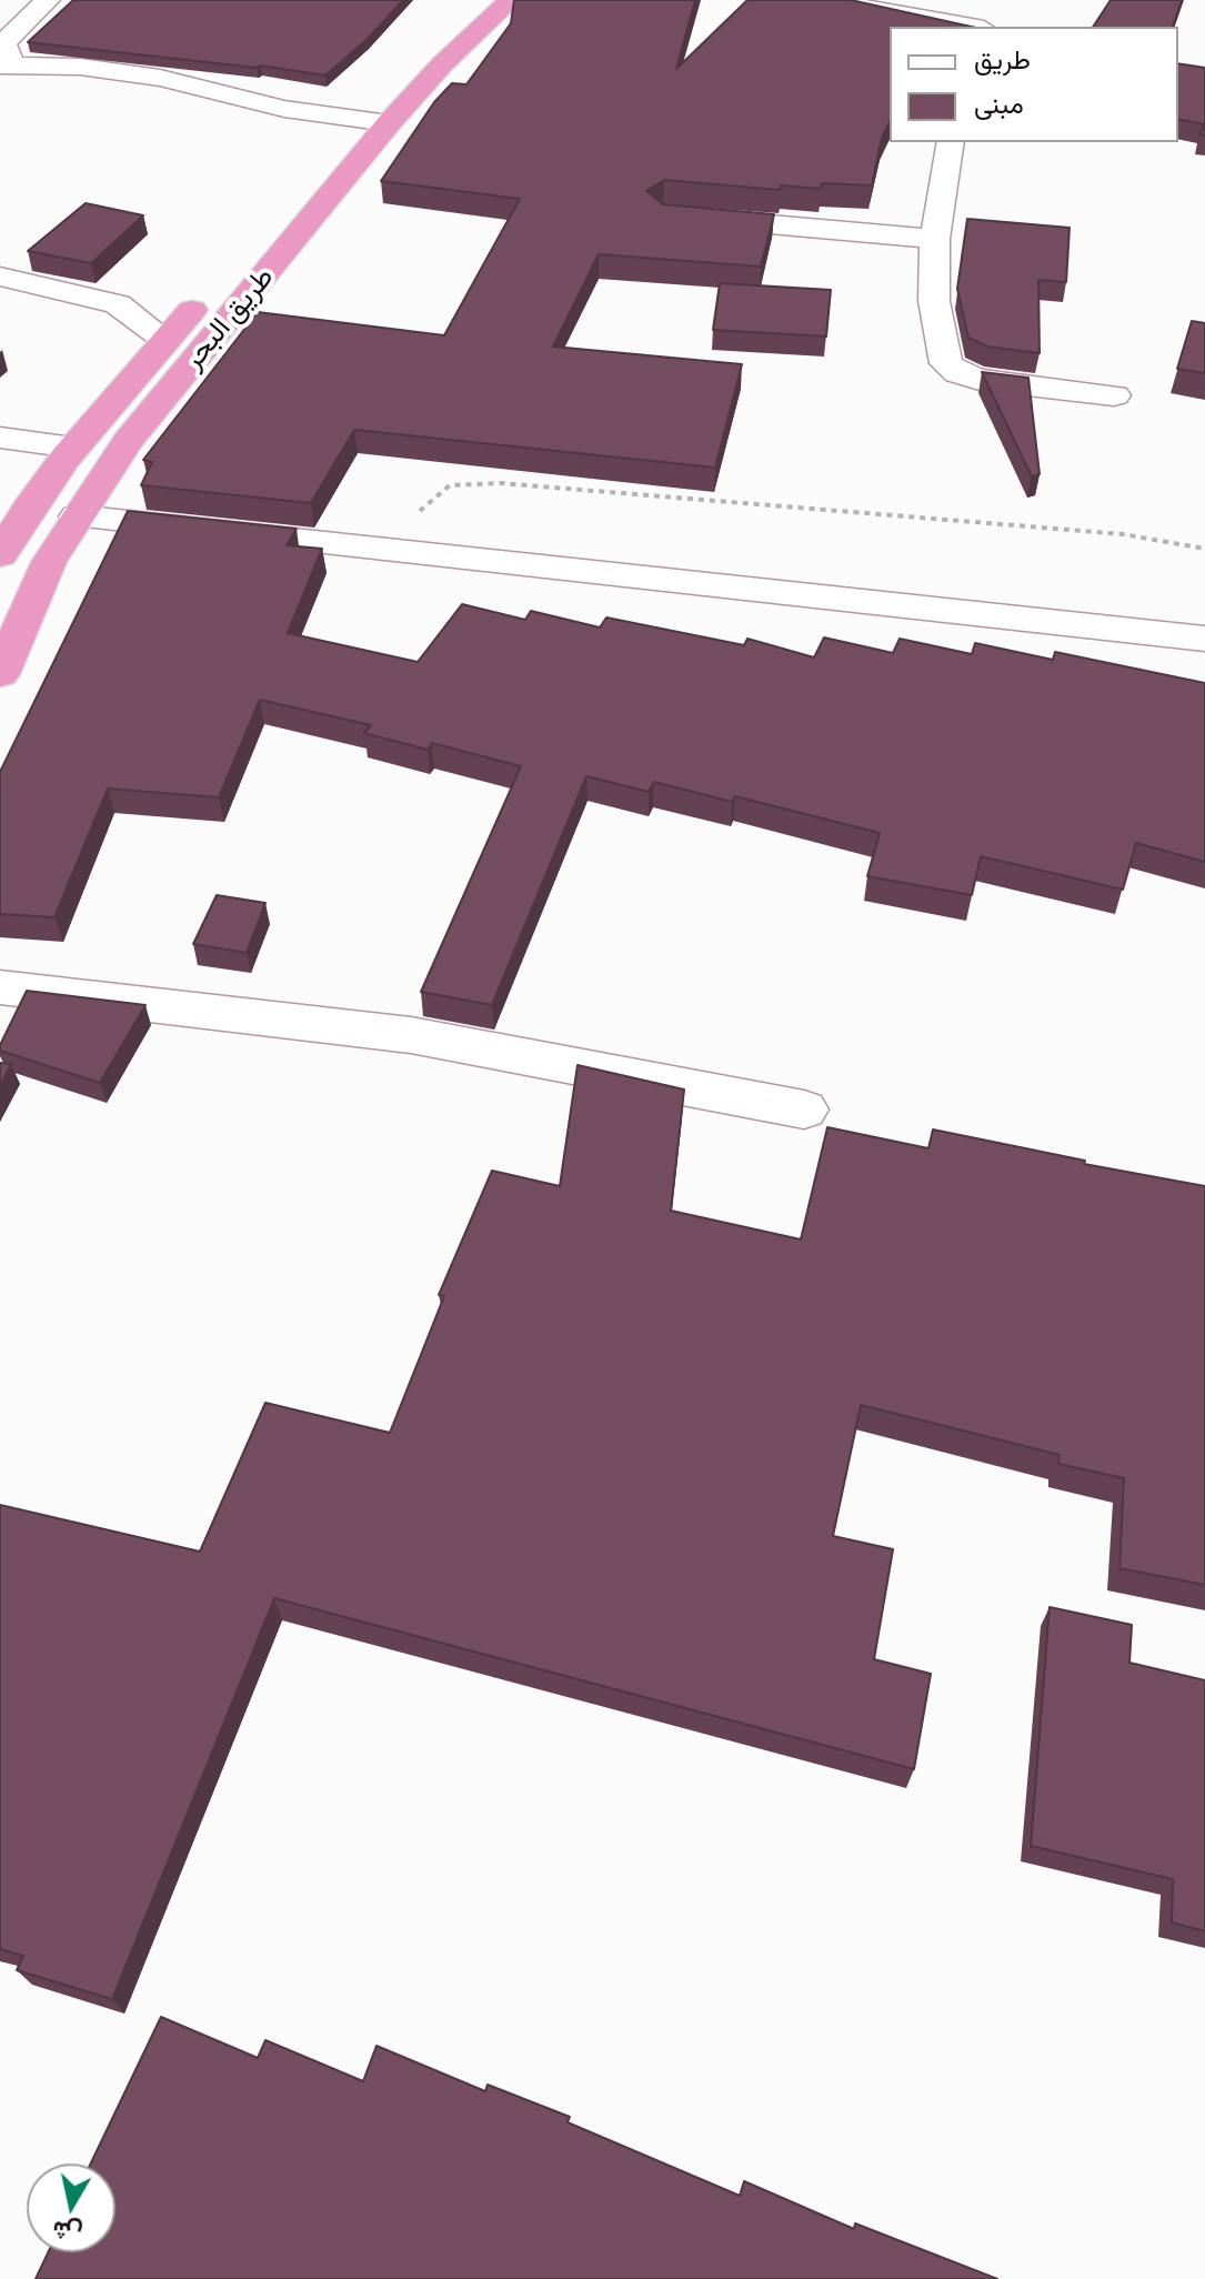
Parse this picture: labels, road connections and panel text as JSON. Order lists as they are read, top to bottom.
{
  "streets": {
    "highway": ["طريق البحر"]
  },
  "legend": ["طريق", "مبنى"],
  "north": "bottom"
}
